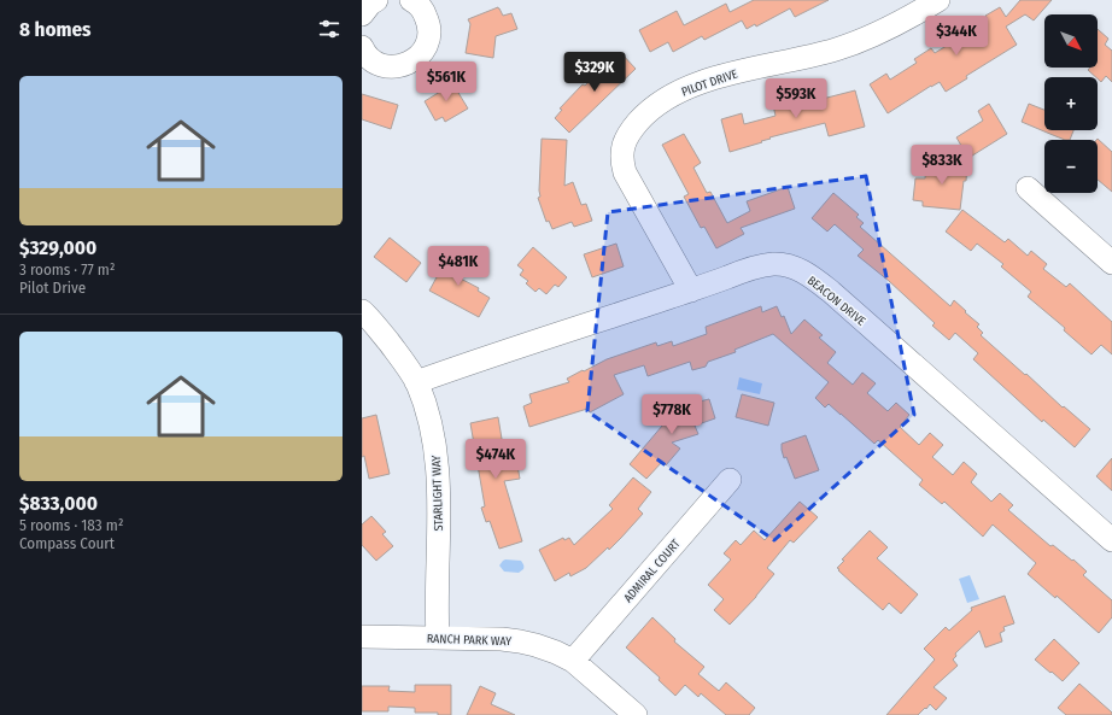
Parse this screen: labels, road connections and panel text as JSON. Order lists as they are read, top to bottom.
{
  "streets": {
    "street": [
      "PILOT DRIVE",
      "BEACON DRIVE",
      "STARLIGHT WAY",
      "ADMIRAL COURT",
      "RANCH PARK WAY"
    ]
  },
  "crossings": [
    ["PILOT DRIVE", "BEACON DRIVE"],
    ["BEACON DRIVE", "STARLIGHT WAY"],
    ["STARLIGHT WAY", "RANCH PARK WAY"],
    ["ADMIRAL COURT", "RANCH PARK WAY"]
  ],
  "north": "bottom right",
  "page": {
    "heading": "8 homes",
    "map_buttons": ["+", "−"],
    "price": [
      "$344K",
      "$329K",
      "$561K",
      "$593K",
      "$833K",
      "$481K",
      "$778K",
      "$474K"
    ],
    "list": [
      {
        "name": "$329,000",
        "note": "3 rooms · 77 m² · Pilot Drive"
      },
      {
        "name": "$833,000",
        "note": "5 rooms · 183 m² · Compass Court"
      }
    ]
  }
}
